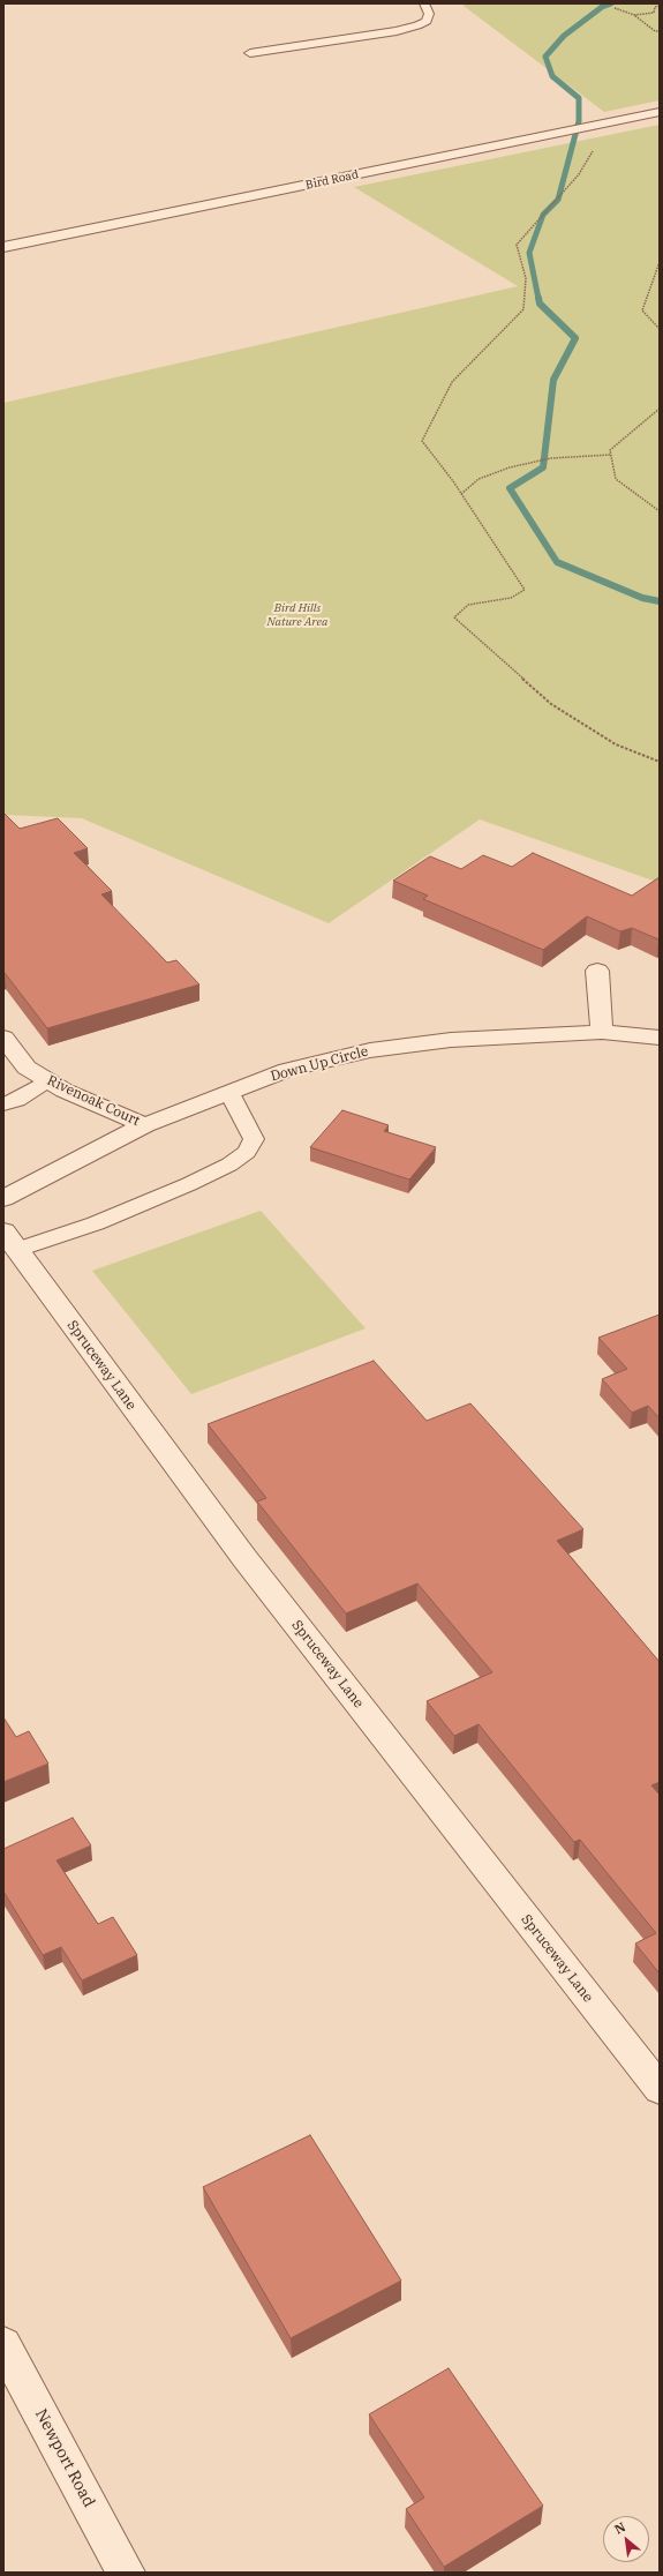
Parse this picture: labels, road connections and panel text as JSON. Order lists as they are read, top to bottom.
{
  "streets": {
    "street": [
      "Bird Road",
      "Down Up Circle",
      "Rivenoak Court",
      "Spruceway Lane",
      "Newport Road"
    ]
  },
  "crossings": [
    ["Down Up Circle", "Rivenoak Court"]
  ],
  "parks": ["Bird Hills Nature Area"],
  "north": "top left"
}
